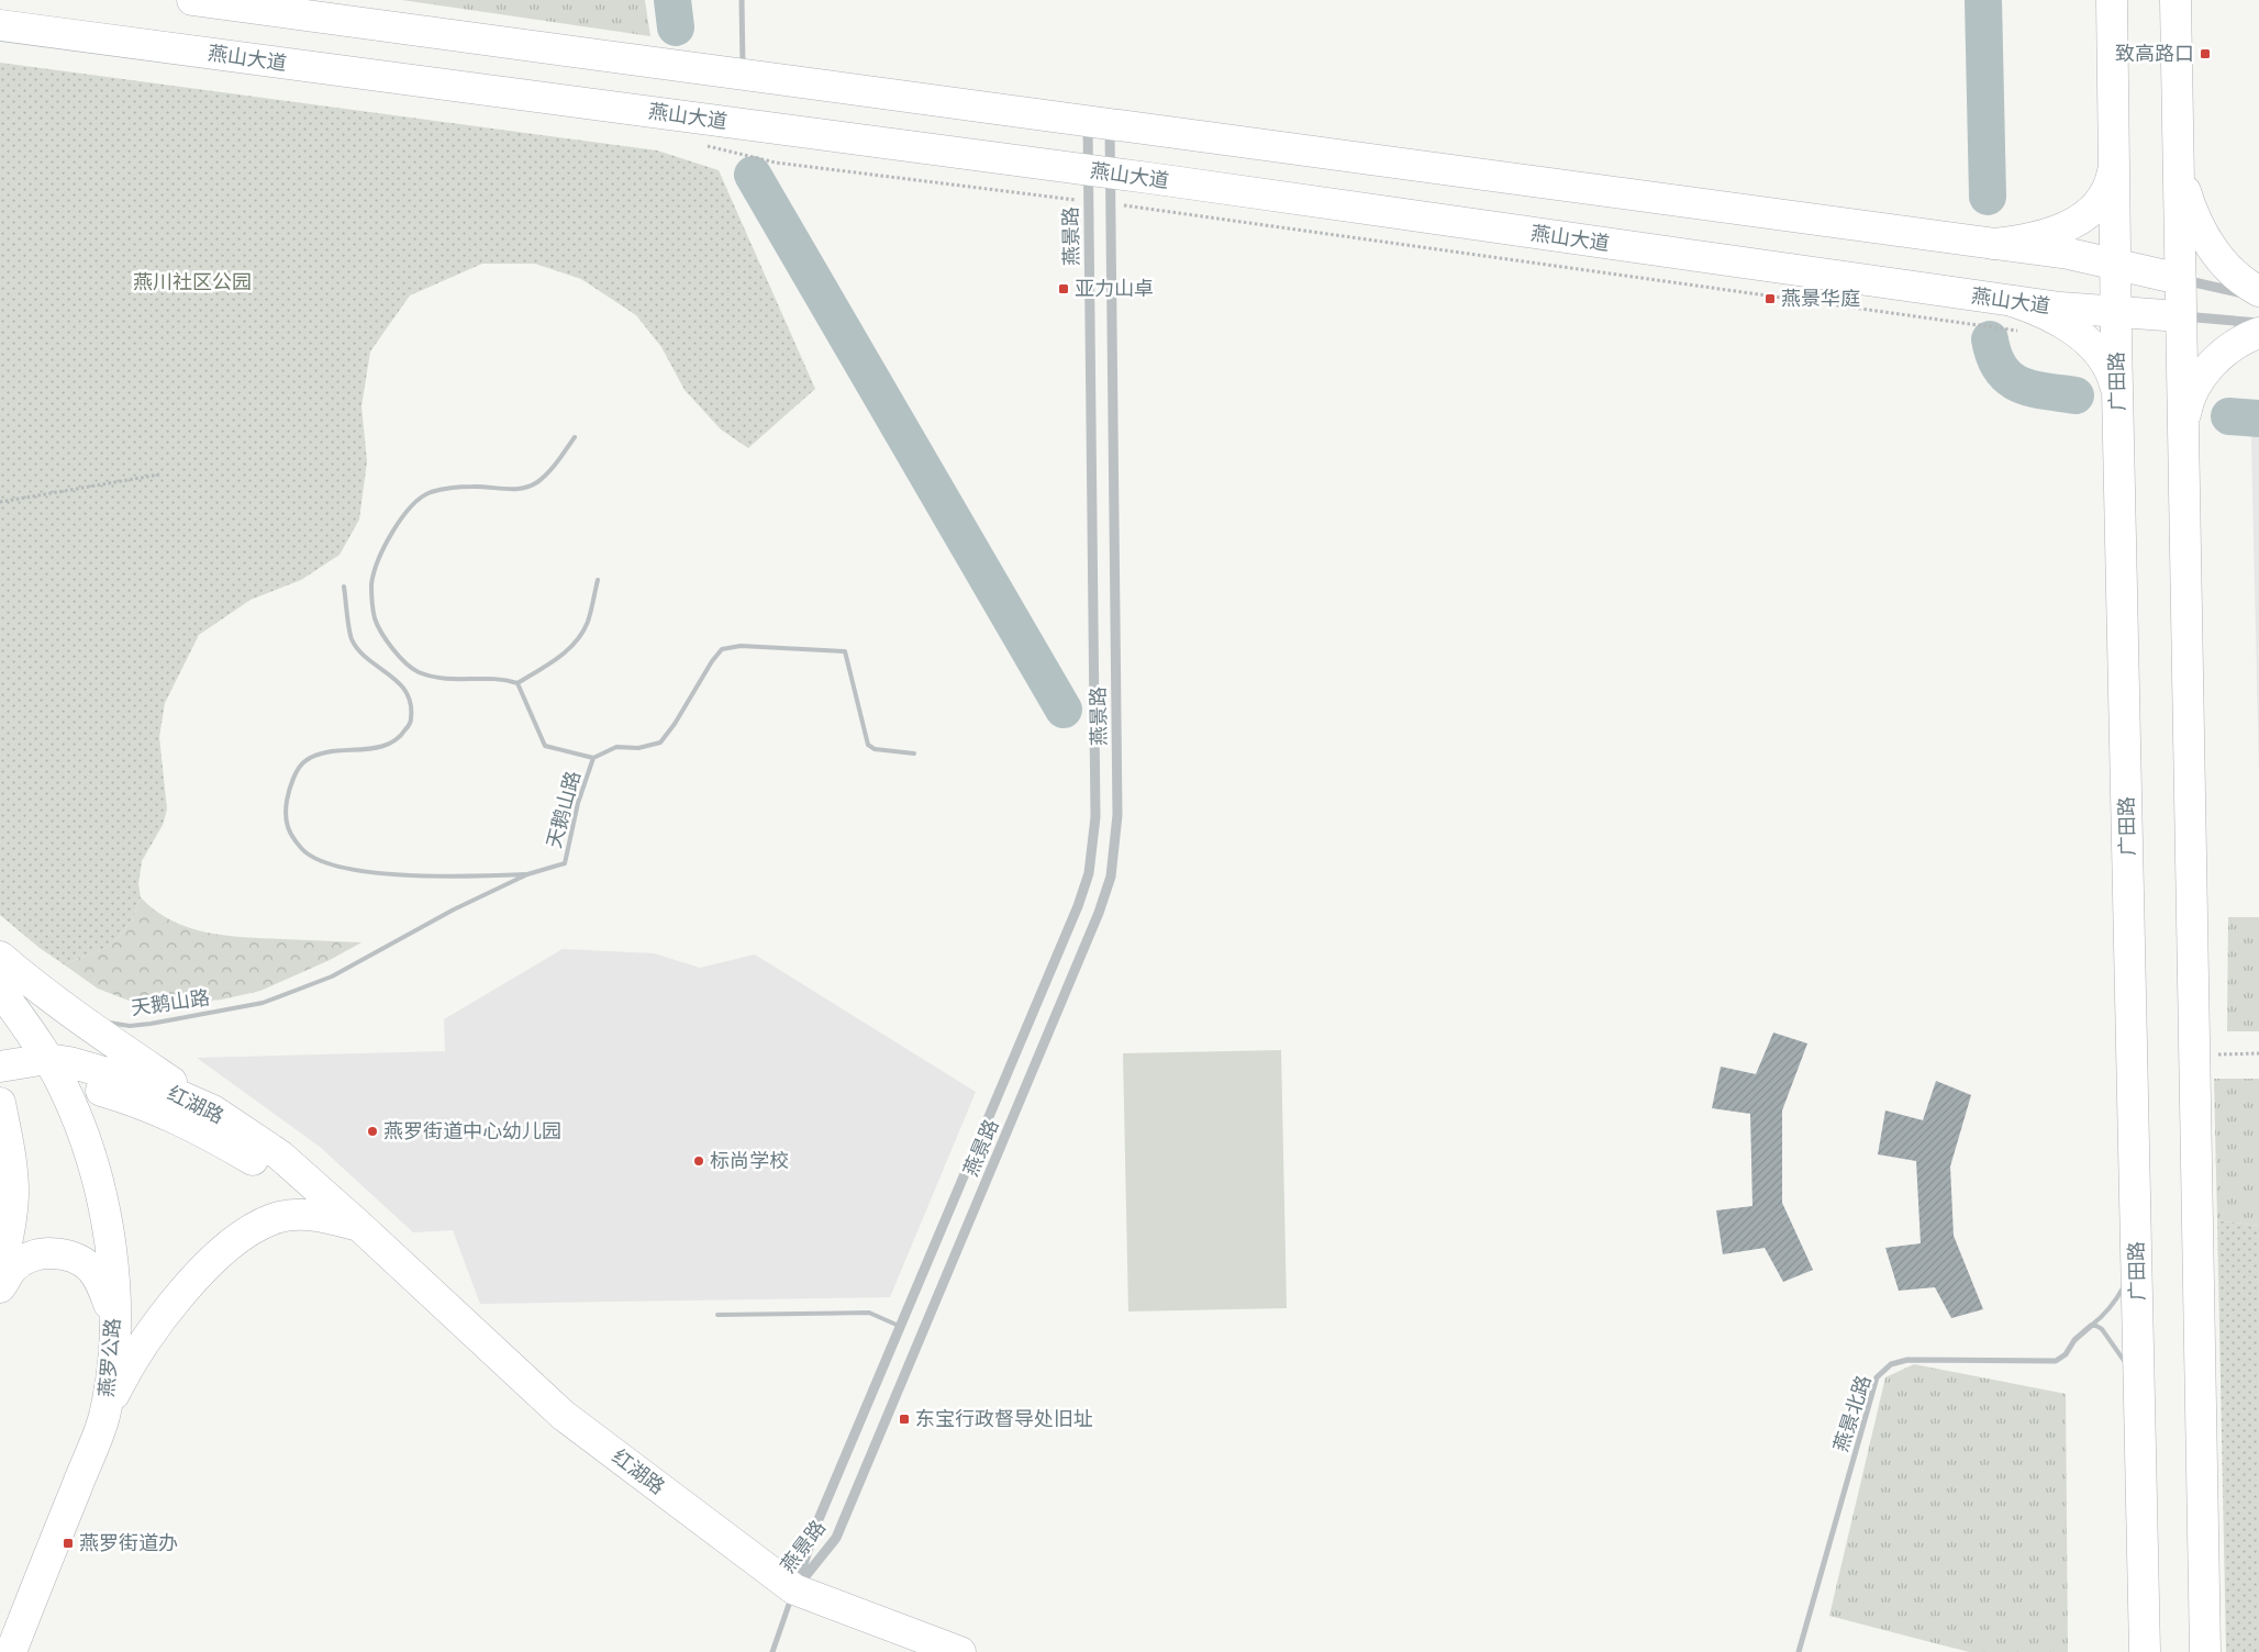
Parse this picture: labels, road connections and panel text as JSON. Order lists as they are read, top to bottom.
{
  "streets": {
    "main road": [
      "燕山大道",
      "广田路",
      "红湖路",
      "燕罗公路"
    ],
    "street": ["燕景路", "燕景北路"],
    "lane": ["天鹅山路"]
  },
  "crossings": [
    ["燕山大道", "燕景路"],
    ["燕山大道", "广田路"],
    ["燕景路", "红湖路"],
    ["红湖路", "燕罗公路"]
  ],
  "parks": ["燕川社区公园"],
  "places": {
    "transit": [
      "致高路口",
      "亚力山卓",
      "燕景华庭",
      "东宝行政督导处旧址",
      "燕罗街道办"
    ],
    "other": ["燕罗街道中心幼儿园", "标尚学校"]
  }
}
